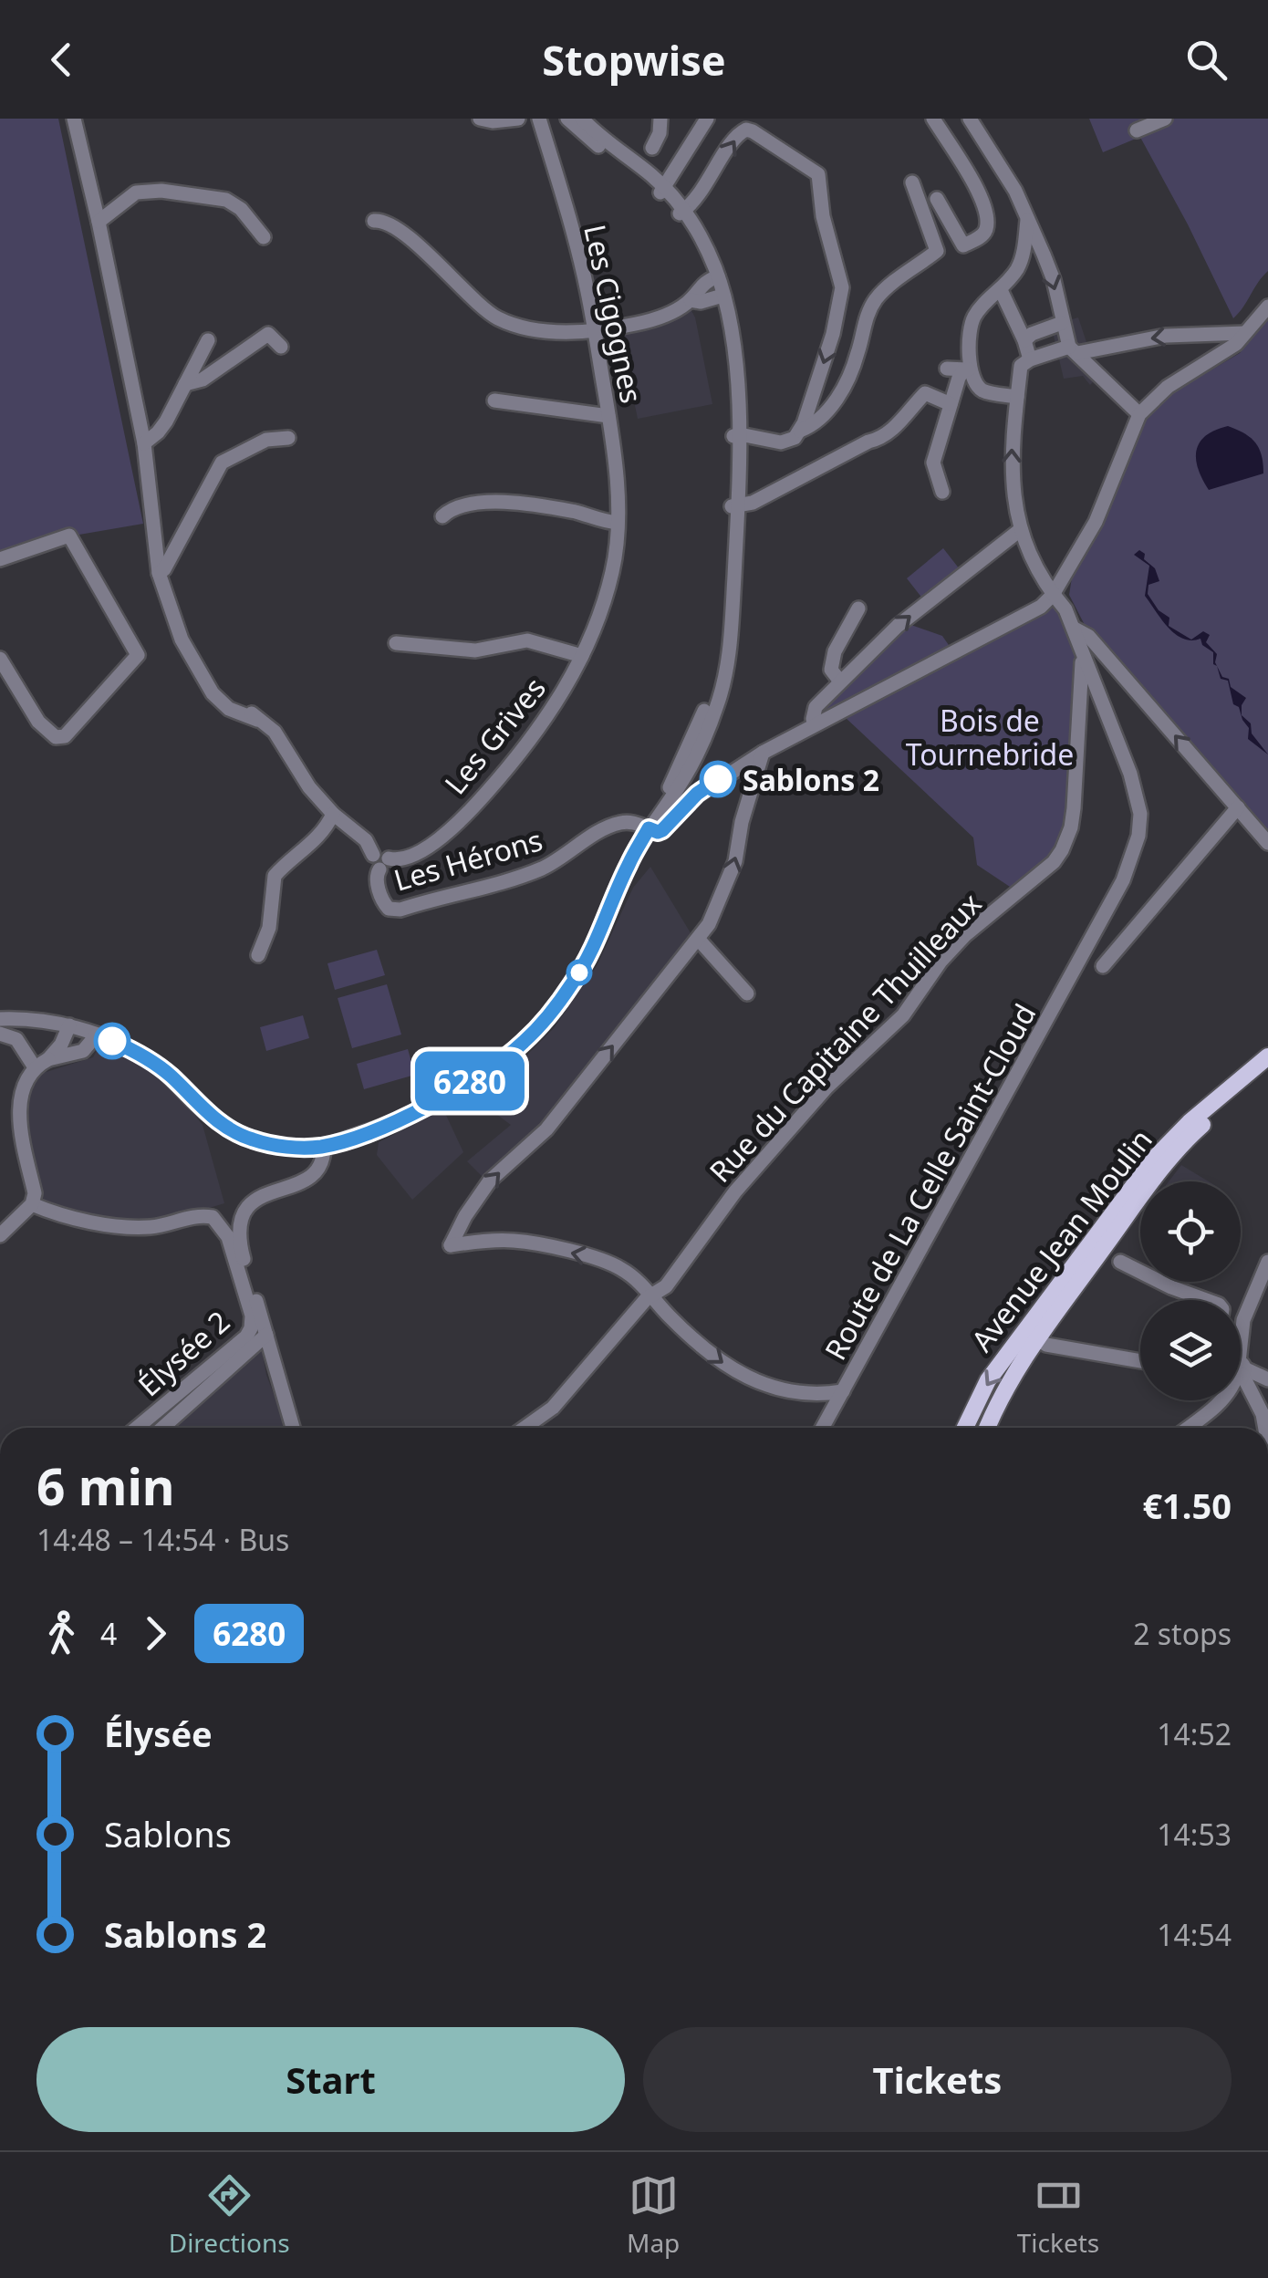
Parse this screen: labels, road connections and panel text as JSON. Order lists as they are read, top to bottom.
{
  "streets": {
    "main road": ["Avenue Jean Moulin"],
    "street": [
      "Les Cigognes",
      "Les Grives",
      "Les Hérons",
      "Rue du Capitaine Thuilleaux",
      "Route de La Celle Saint-Cloud",
      "Élysée 2"
    ]
  },
  "crossings": [
    ["Les Cigognes", "Les Grives"],
    ["Les Grives", "Les Hérons"],
    ["Rue du Capitaine Thuilleaux", "Route de La Celle Saint-Cloud"]
  ],
  "parks": ["Bois de Tournebride"],
  "places": ["Sablons 2"],
  "lines": ["bus line 6280"],
  "page": {
    "header": "Stopwise",
    "on_map": "6280",
    "heading": ["6 min", "14:48 – 14:54 · Bus", "€1.50"],
    "legs": ["4", "6280", "2 stops"],
    "list": [
      {
        "name": "Élysée",
        "value": "14:52"
      },
      {
        "name": "Sablons",
        "value": "14:53"
      },
      {
        "name": "Sablons 2",
        "value": "14:54"
      }
    ],
    "buttons": ["Start", "Tickets"],
    "tabs": ["Directions", "Map", "Tickets"]
  }
}
